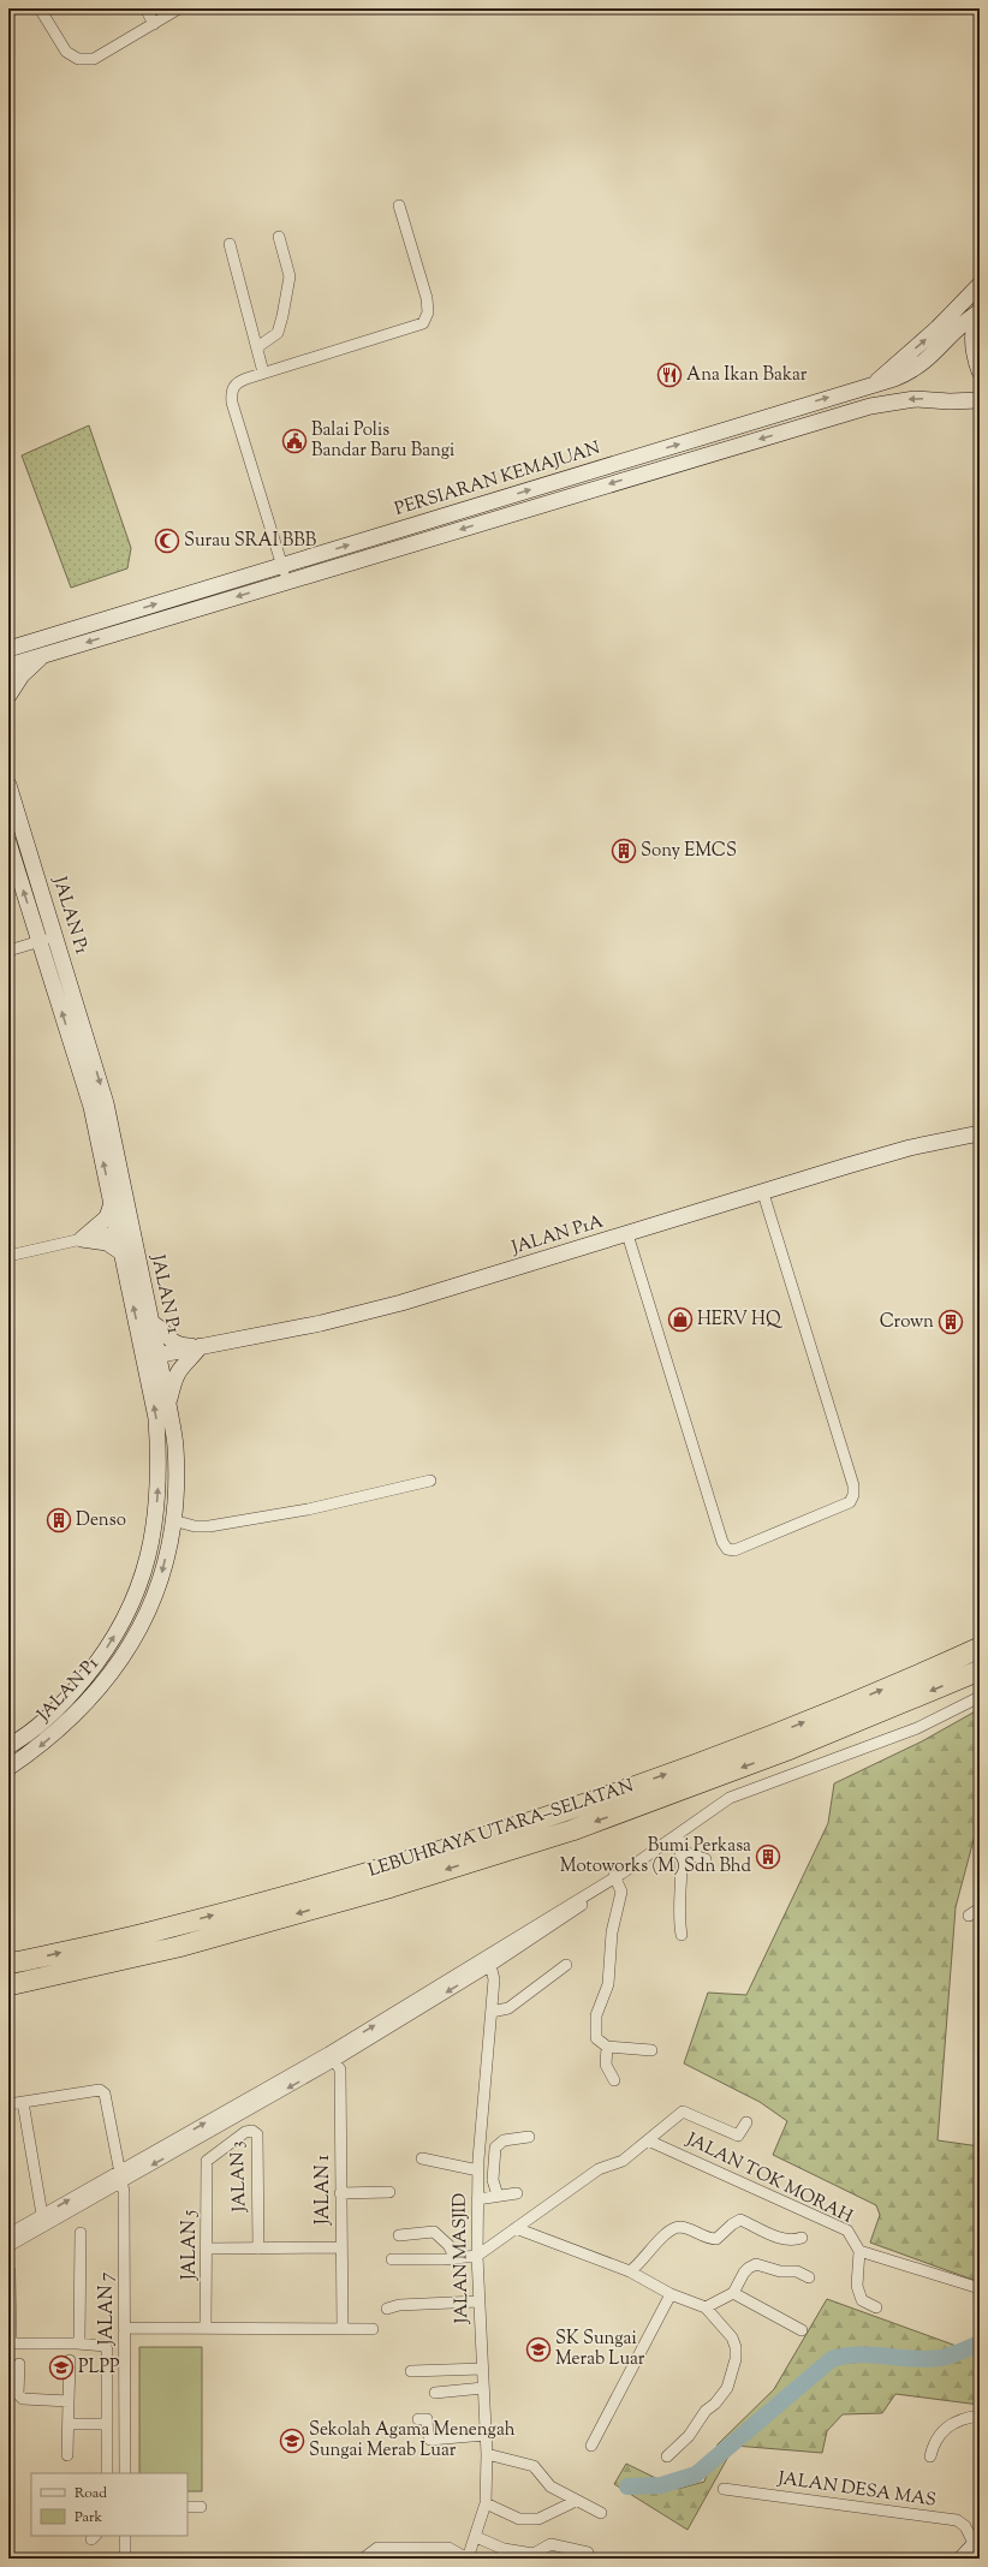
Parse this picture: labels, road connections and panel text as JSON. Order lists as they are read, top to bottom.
{
  "streets": {
    "highway": ["LEBUHRAYA UTARA–SELATAN"],
    "main road": ["PERSIARAN KEMAJUAN", "JALAN P1", "JALAN P1A"],
    "street": [
      "JALAN 3",
      "JALAN TOK MORAH",
      "JALAN 1",
      "JALAN 5",
      "JALAN MASJID",
      "JALAN 7",
      "JALAN DESA MAS"
    ]
  },
  "crossings": [
    ["JALAN P1", "JALAN P1A"],
    ["JALAN 3", "JALAN 5"]
  ],
  "places": {
    "restaurant": ["Ana Ikan Bakar"],
    "public building": ["Balai Polis Bandar Baru Bangi"],
    "mosque": ["Surau SRAI BBB"],
    "building": [
      "Sony EMCS",
      "Crown",
      "Denso",
      "Bumi Perkasa Motoworks (M) Sdn Bhd"
    ],
    "shop": ["HERV HQ"],
    "school or university": ["SK Sungai Merab Luar", "PLPP", "Sekolah Agama Menengah Sungai Merab Luar"]
  },
  "legend": ["Road", "Park"]
}
